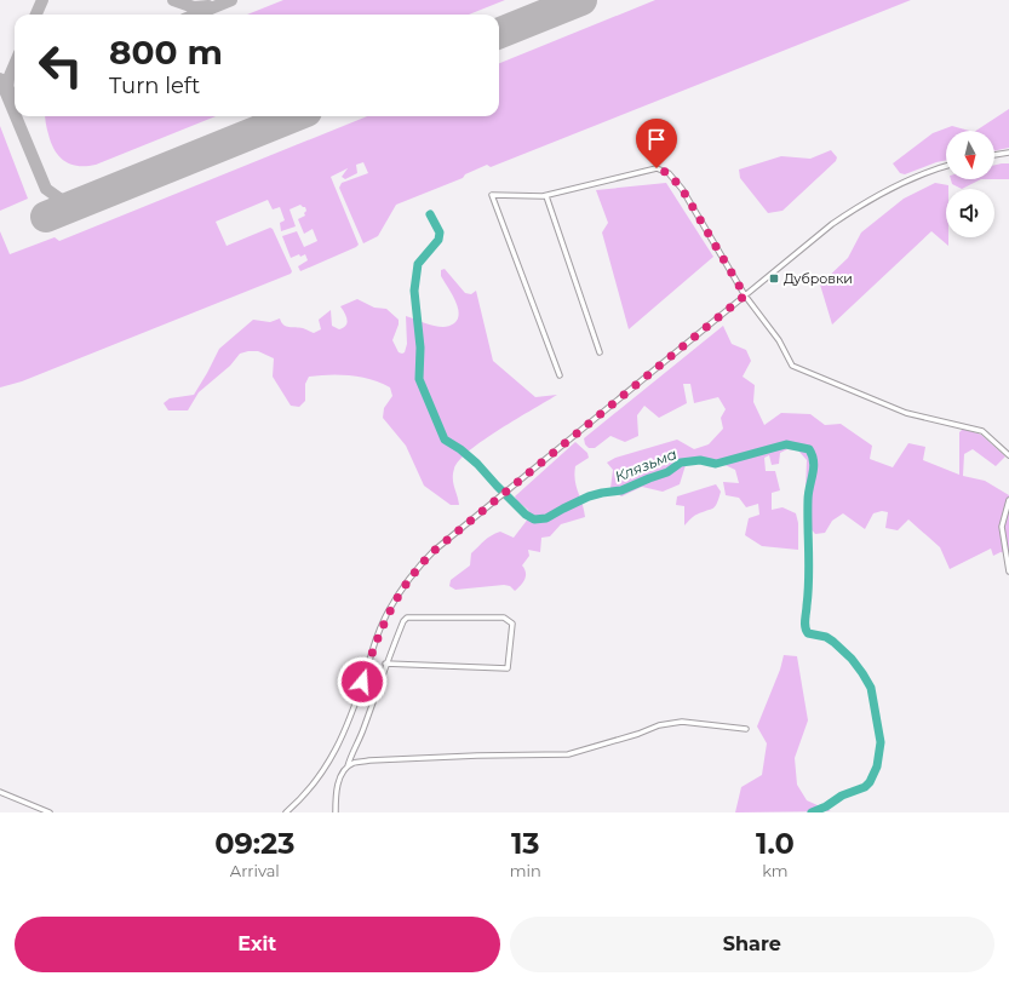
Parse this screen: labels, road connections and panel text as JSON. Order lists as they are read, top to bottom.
{
  "water": ["Клязьма"],
  "places": {
    "transit": ["Дубровки"]
  },
  "north": "bottom",
  "page": {
    "turn": ["800 m", "Turn left"],
    "eta": [
      "09:23",
      "Arrival",
      "13",
      "min",
      "1.0",
      "km"
    ],
    "buttons": ["Exit", "Share"]
  }
}
